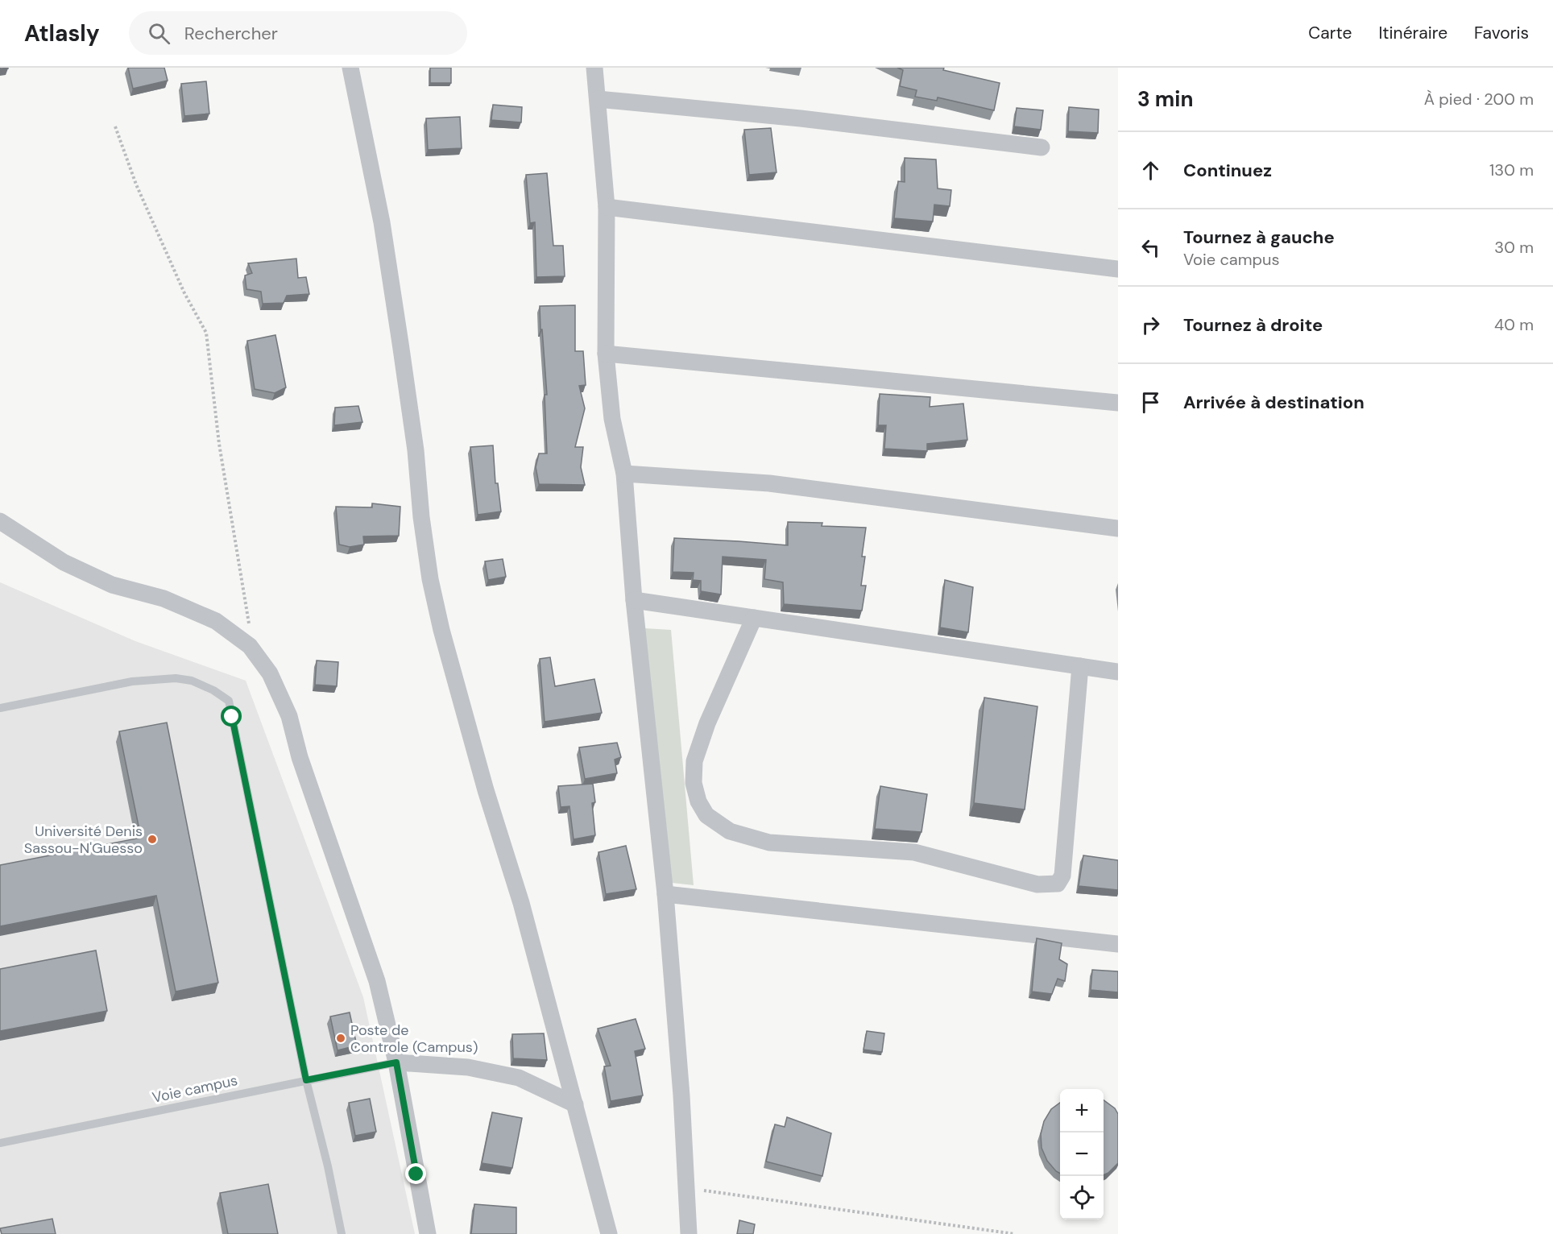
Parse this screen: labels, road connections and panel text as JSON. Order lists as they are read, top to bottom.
{
  "streets": {
    "lane": ["Voie campus"]
  },
  "places": ["Université Denis Sassou-N'Guesso", "Poste de Controle (Campus)"],
  "page": {
    "header": "Atlasly",
    "search": "Rechercher",
    "nav": ["Carte", "Itinéraire", "Favoris"],
    "heading": ["3 min", "À pied · 200 m"],
    "list": [
      ["Continuez", "130 m"],
      ["Tournez à gauche", "Voie campus", "30 m"],
      ["Tournez à droite", "40 m"],
      "Arrivée à destination"
    ],
    "map_buttons": ["+", "−"]
  }
}
